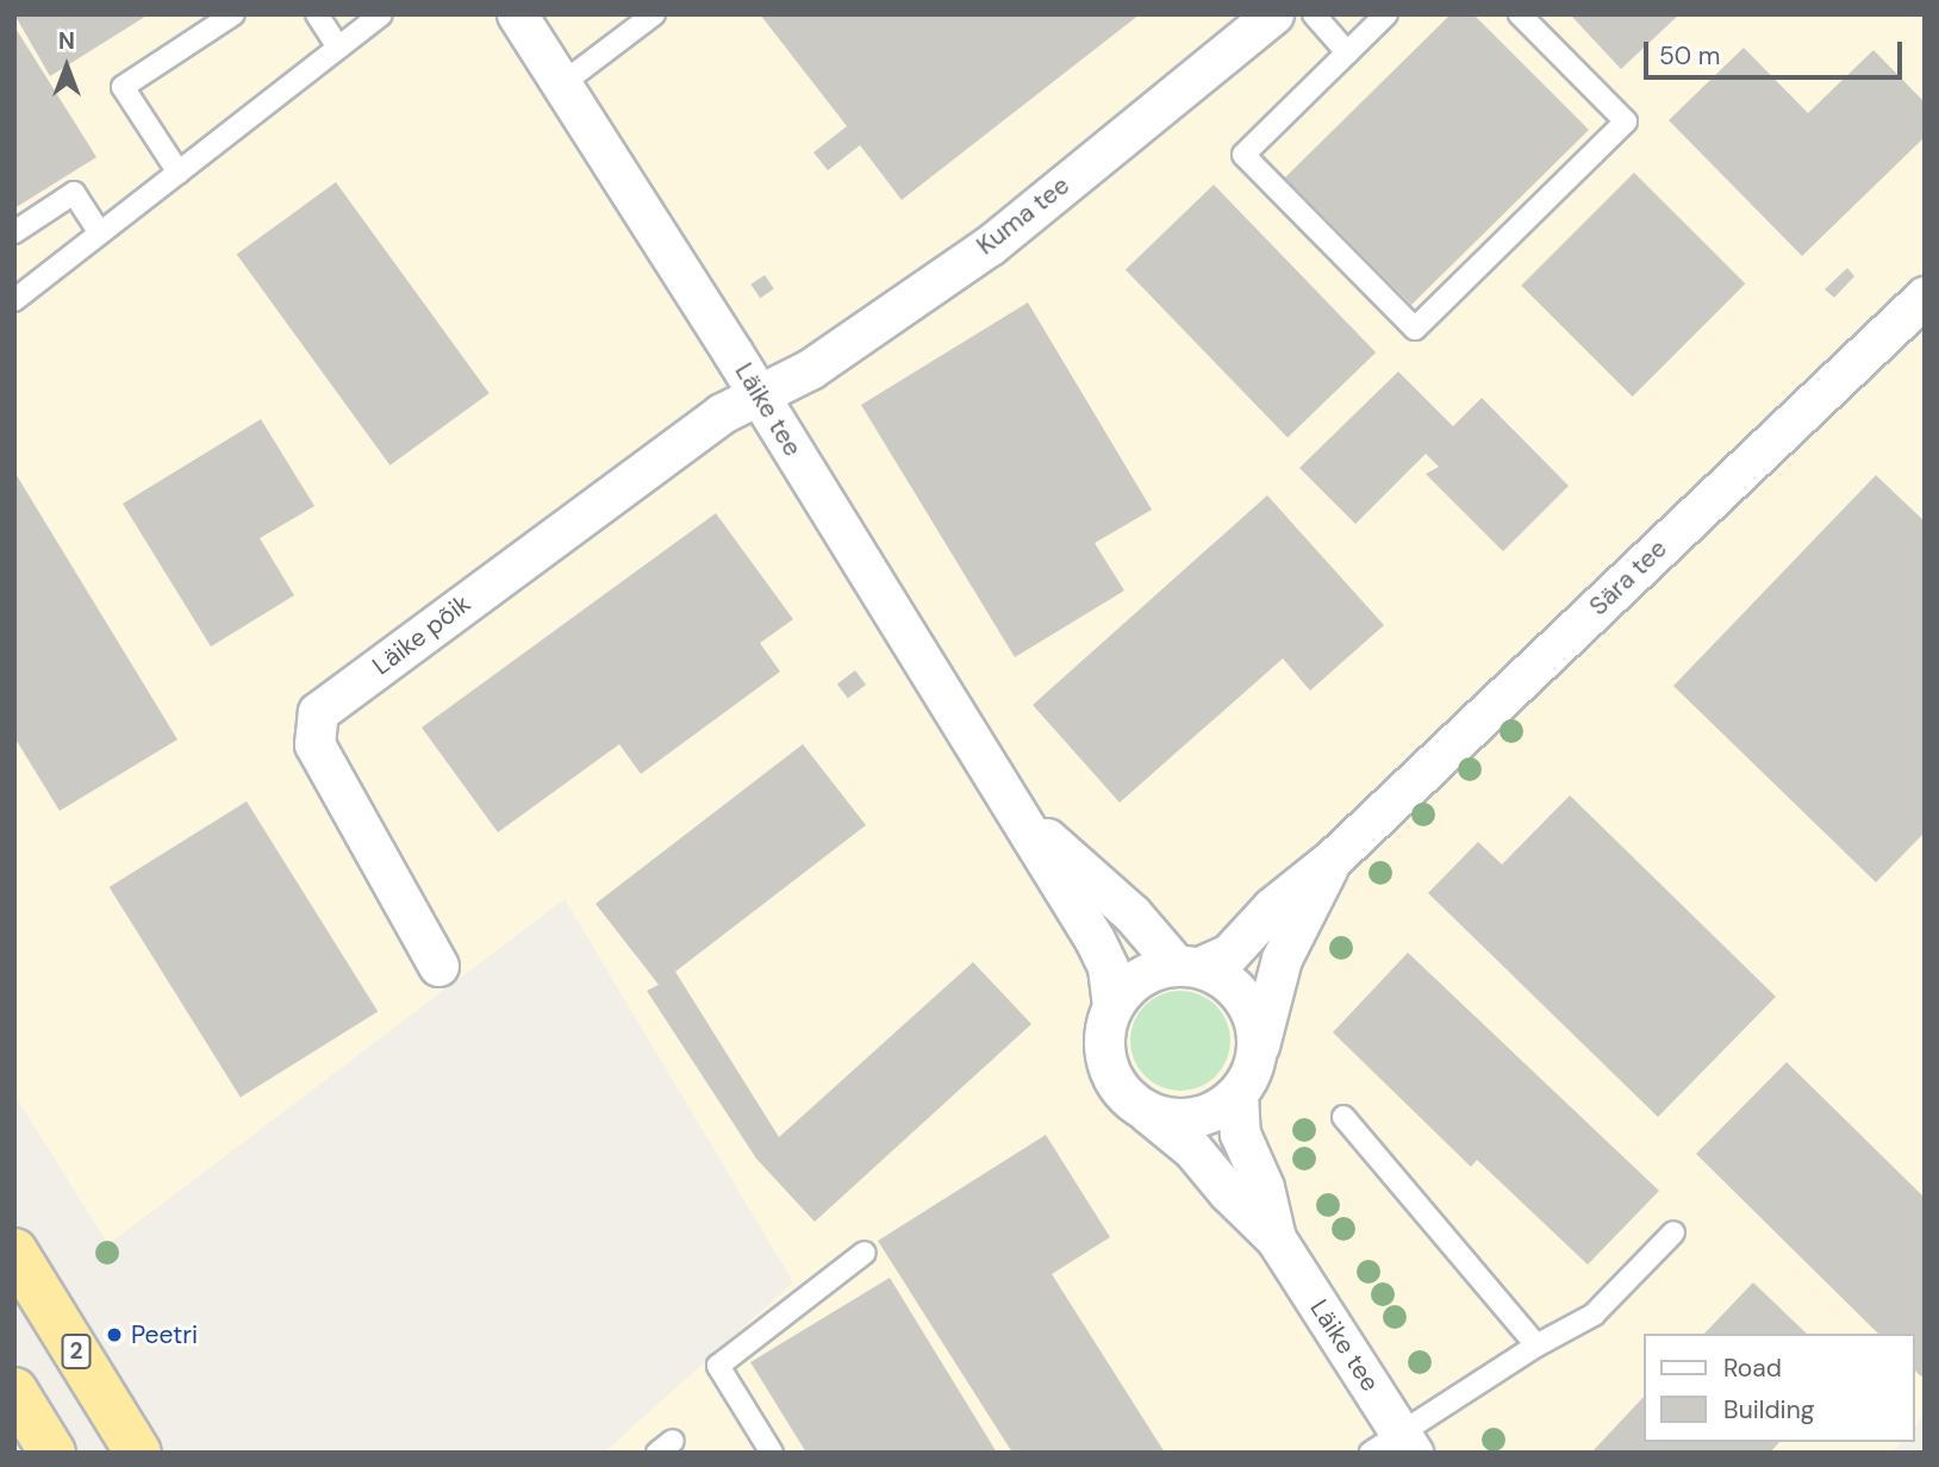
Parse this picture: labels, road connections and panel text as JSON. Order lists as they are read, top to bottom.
{
  "streets": {
    "highway": ["2"],
    "street": [
      "Kuma tee",
      "Läike tee",
      "Sära tee",
      "Läike põik"
    ]
  },
  "crossings": [
    ["Kuma tee", "Läike tee"],
    ["Kuma tee", "Läike põik"],
    ["Läike tee", "Sära tee"],
    ["Läike tee", "Läike põik"]
  ],
  "places": ["Peetri"],
  "legend": ["Road", "Building"],
  "scale_bar": "50 m",
  "north": "top"
}
